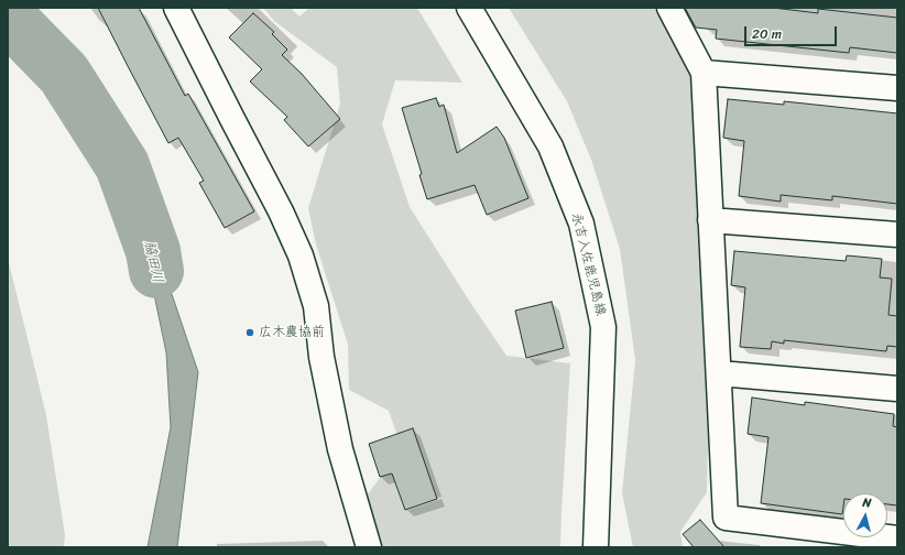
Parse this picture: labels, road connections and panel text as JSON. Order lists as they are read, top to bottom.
{
  "streets": {
    "street": ["永吉入佐鹿児島線"]
  },
  "water": ["脇田川"],
  "places": ["広木農協前"],
  "scale_bar": "20 m",
  "north": "top"
}
